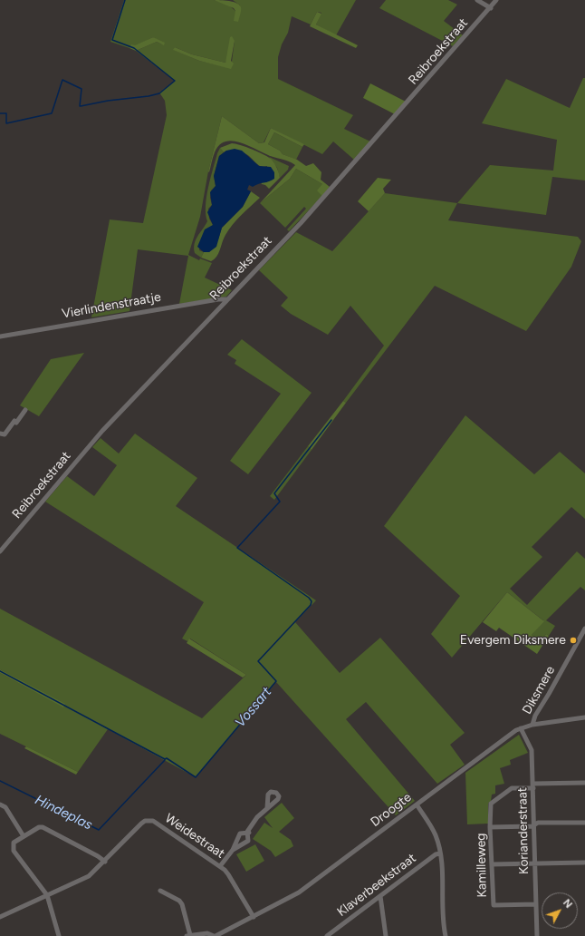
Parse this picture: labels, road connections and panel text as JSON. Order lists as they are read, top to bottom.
{
  "streets": {
    "street": [
      "Reibroekstraat",
      "Vierlindenstraatje",
      "Diksmere",
      "Droogte",
      "Korianderstraat",
      "Weidestraat",
      "Kamilleweg",
      "Klaverbeekstraat"
    ]
  },
  "crossings": [
    ["Reibroekstraat", "Vierlindenstraatje"],
    ["Diksmere", "Droogte"],
    ["Droogte", "Korianderstraat"],
    ["Droogte", "Weidestraat"],
    ["Korianderstraat", "Kamilleweg"]
  ],
  "water": ["Vossart", "Hindeplas"],
  "places": ["Evergem Diksmere"],
  "north": "top right"
}
